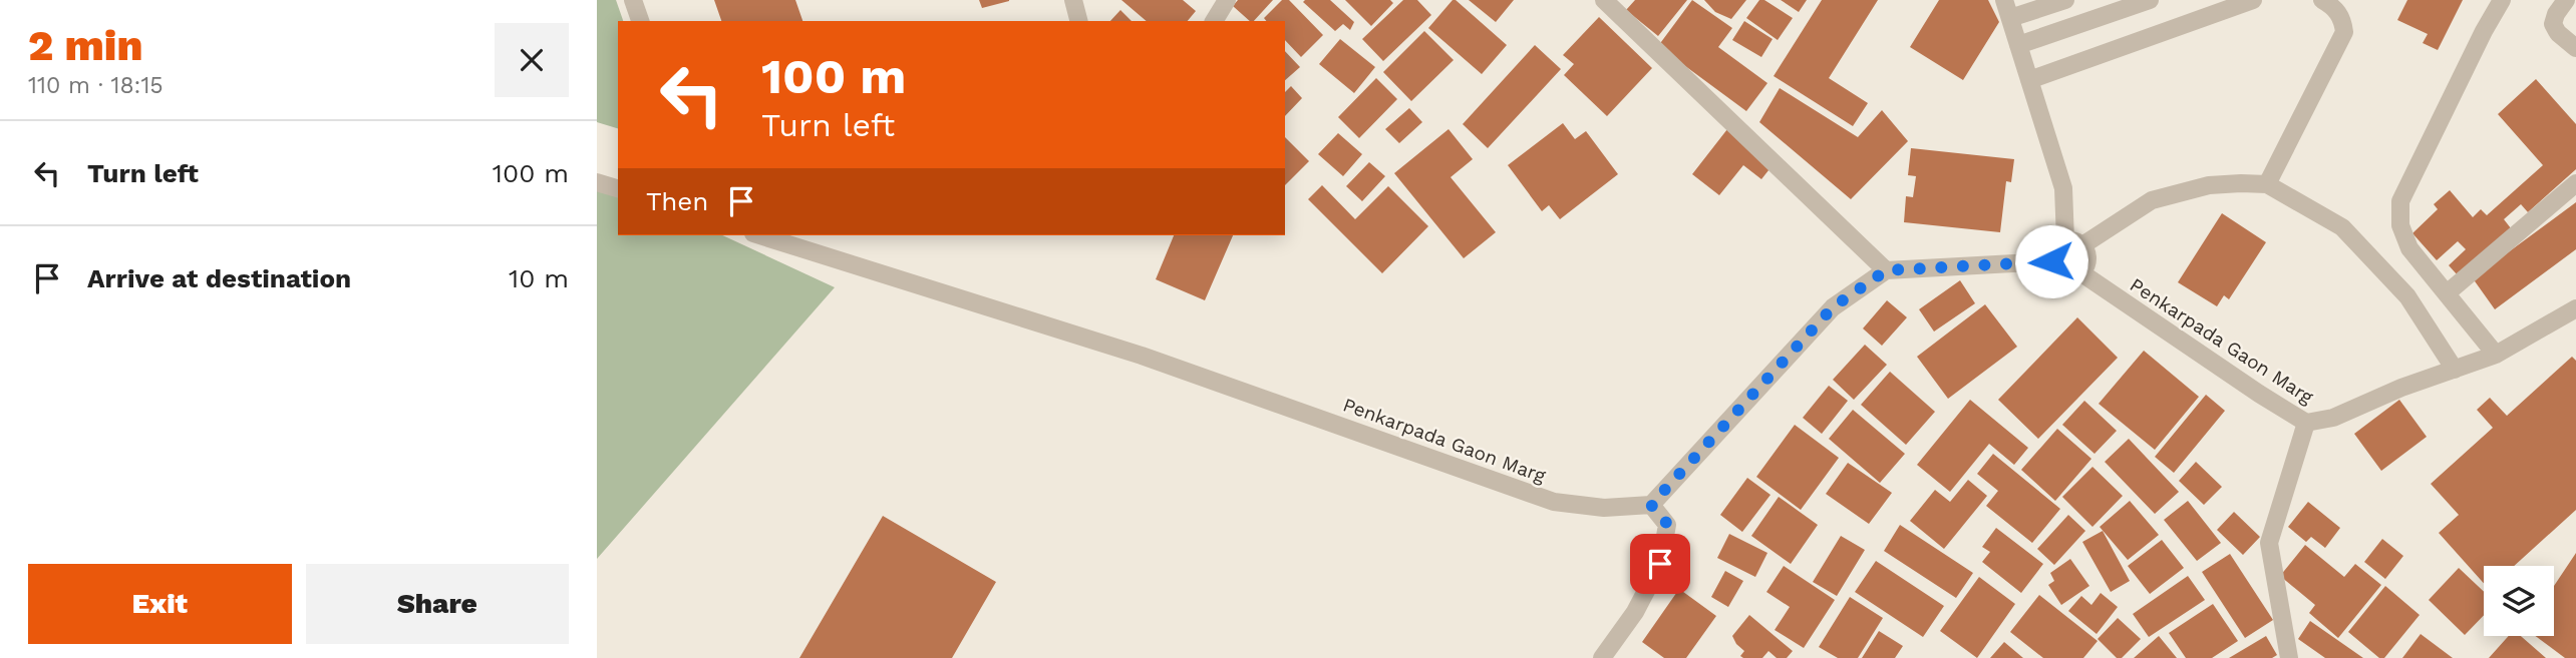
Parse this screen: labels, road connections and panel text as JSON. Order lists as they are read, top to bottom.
{
  "streets": {
    "street": ["Penkarpada Gaon Marg"]
  },
  "page": {
    "heading": ["2 min", "110 m · 18:15"],
    "turn": ["100 m", "Turn left"],
    "list": [
      {
        "name": "Turn left",
        "value": "100 m"
      },
      {
        "name": "Arrive at destination",
        "value": "10 m"
      }
    ],
    "then": "Then",
    "buttons": ["Exit", "Share"]
  }
}
